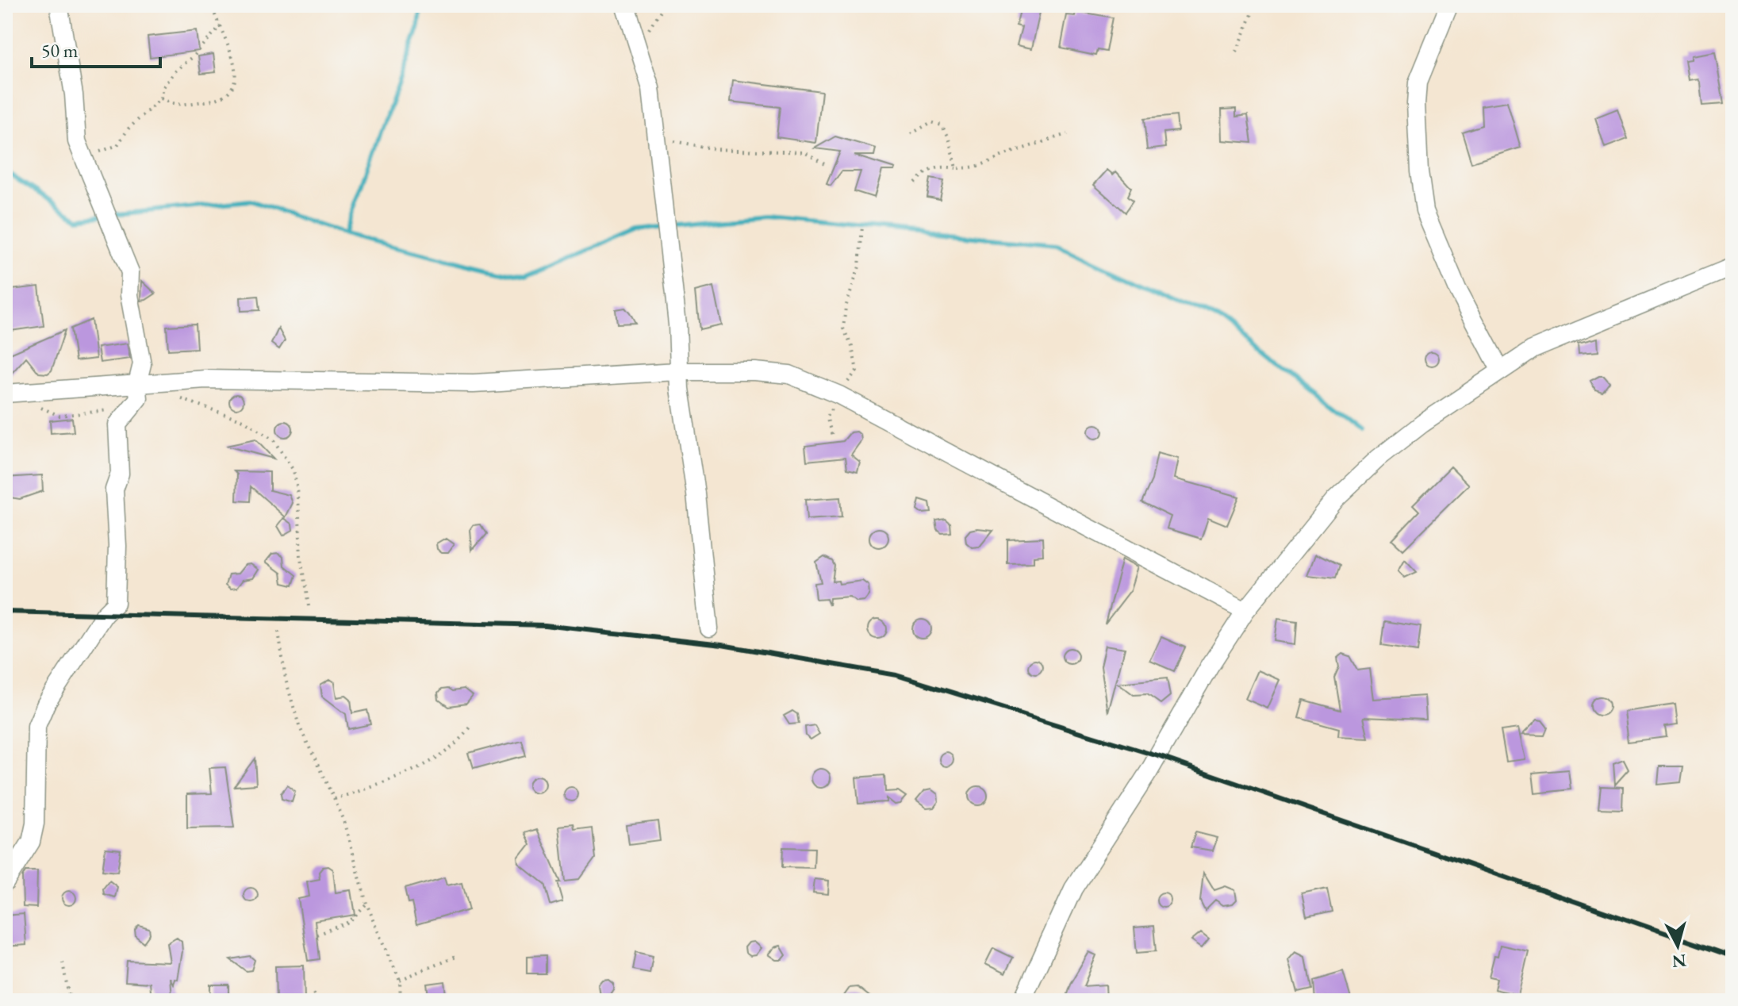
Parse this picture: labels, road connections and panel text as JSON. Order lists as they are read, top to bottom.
{
  "scale_bar": "50 m",
  "north": "bottom"
}
